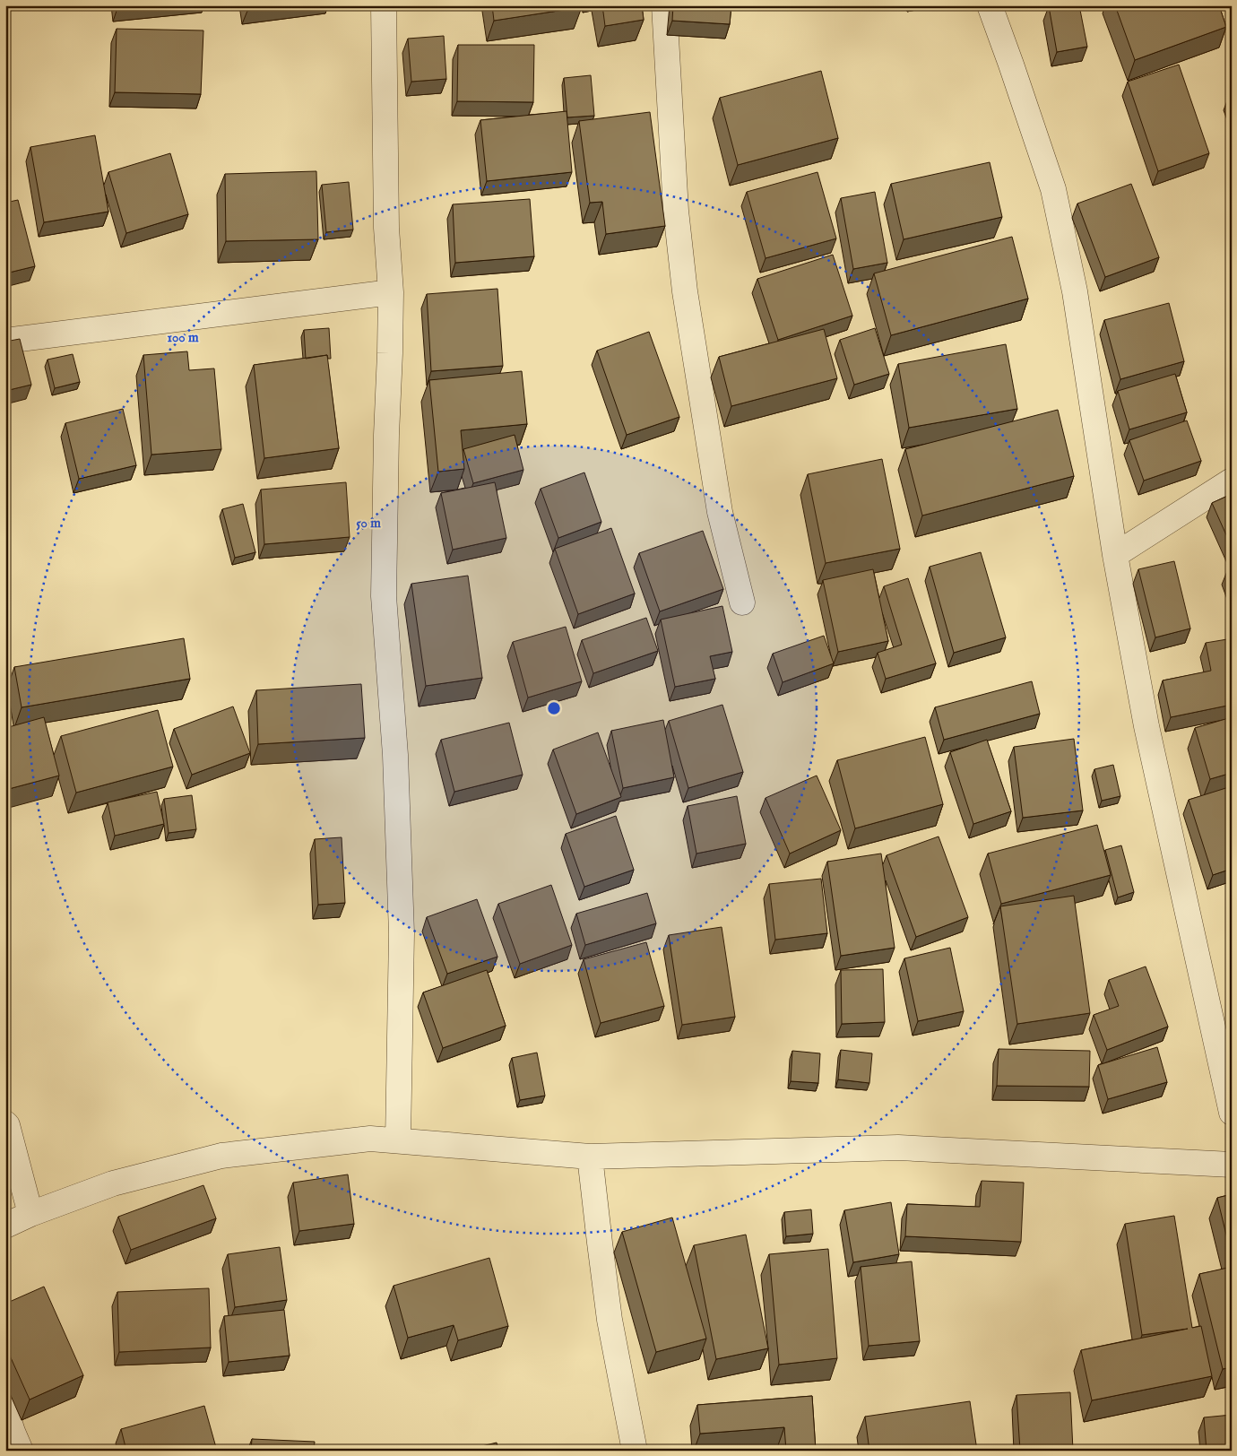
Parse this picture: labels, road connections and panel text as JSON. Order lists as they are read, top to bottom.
{
  "rings": ["100 m", "50 m"]
}
